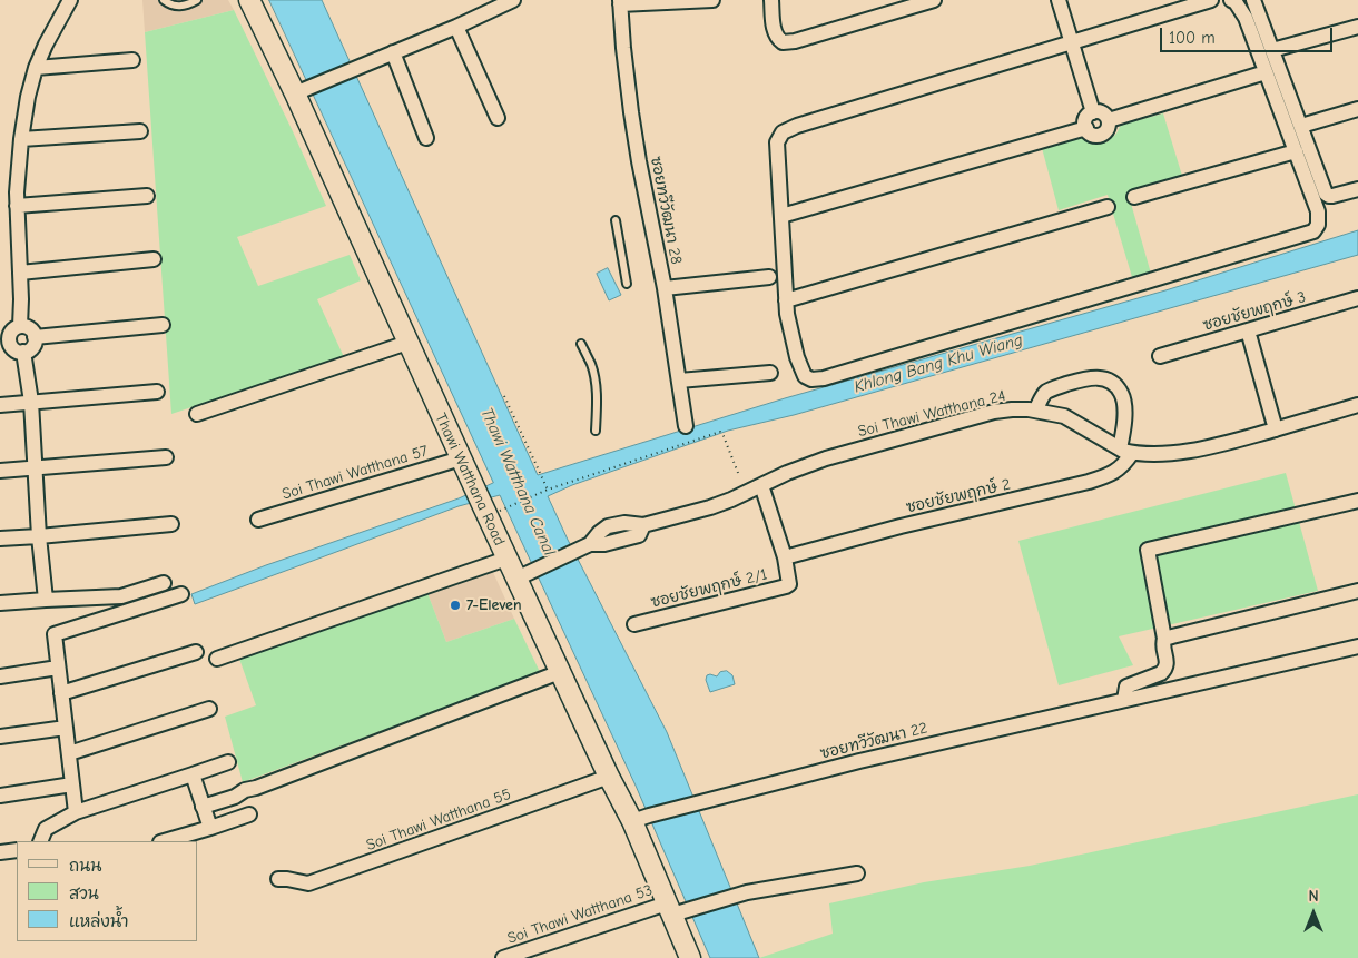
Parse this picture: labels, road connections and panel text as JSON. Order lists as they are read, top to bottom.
{
  "streets": {
    "main road": ["Thawi Watthana Road"],
    "street": [
      "ซอยทวีวัฒนา 28",
      "ซอยชัยพฤกษ์ 3",
      "Soi Thawi Watthana 24",
      "Soi Thawi Watthana 57",
      "ซอยชัยพฤกษ์ 2",
      "ซอยชัยพฤกษ์ 2/1",
      "ซอยทวีวัฒนา 22",
      "Soi Thawi Watthana 55",
      "Soi Thawi Watthana 53"
    ]
  },
  "crossings": [
    ["Soi Thawi Watthana 24", "Thawi Watthana Road"],
    ["Soi Thawi Watthana 24", "ซอยชัยพฤกษ์ 2"],
    ["Soi Thawi Watthana 24", "ซอยชัยพฤกษ์ 2/1"],
    ["Soi Thawi Watthana 57", "Thawi Watthana Road"],
    ["Thawi Watthana Road", "ซอยทวีวัฒนา 22"],
    ["Thawi Watthana Road", "Soi Thawi Watthana 55"],
    ["Thawi Watthana Road", "Soi Thawi Watthana 53"],
    ["ซอยชัยพฤกษ์ 2", "ซอยชัยพฤกษ์ 2/1"]
  ],
  "water": ["Khlong Bang Khu Wiang", "Thawi Watthana Canal"],
  "places": ["7-Eleven"],
  "legend": ["ถนน", "สวน", "แหล่งน้ำ"],
  "scale_bar": "100 m",
  "north": "top"
}
